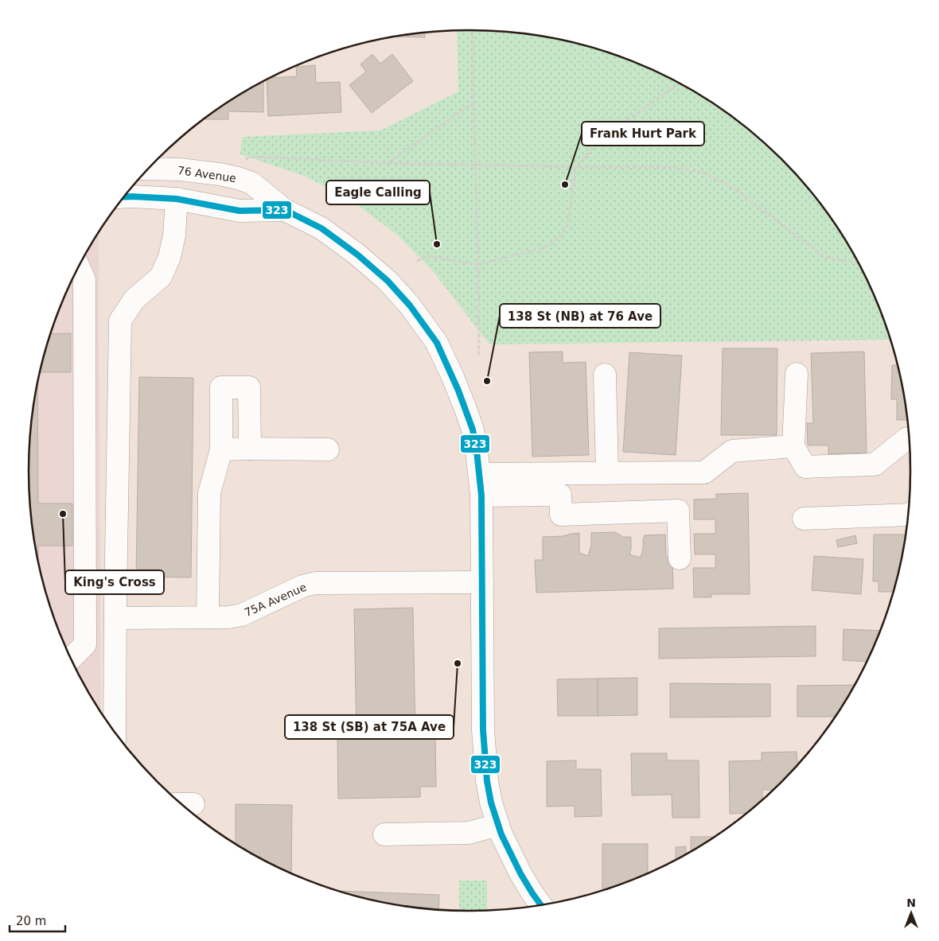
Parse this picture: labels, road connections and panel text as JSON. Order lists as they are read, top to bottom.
{
  "streets": {
    "main road": ["76 Avenue", "75A Avenue"]
  },
  "crossings": [
    ["76 Avenue", "75A Avenue"]
  ],
  "places": [
    "Frank Hurt Park",
    "Eagle Calling",
    "138 St (NB) at 76 Ave",
    "King's Cross",
    "138 St (SB) at 75A Ave"
  ],
  "lines": ["transit line 323"],
  "scale_bar": "20 m",
  "north": "top"
}
